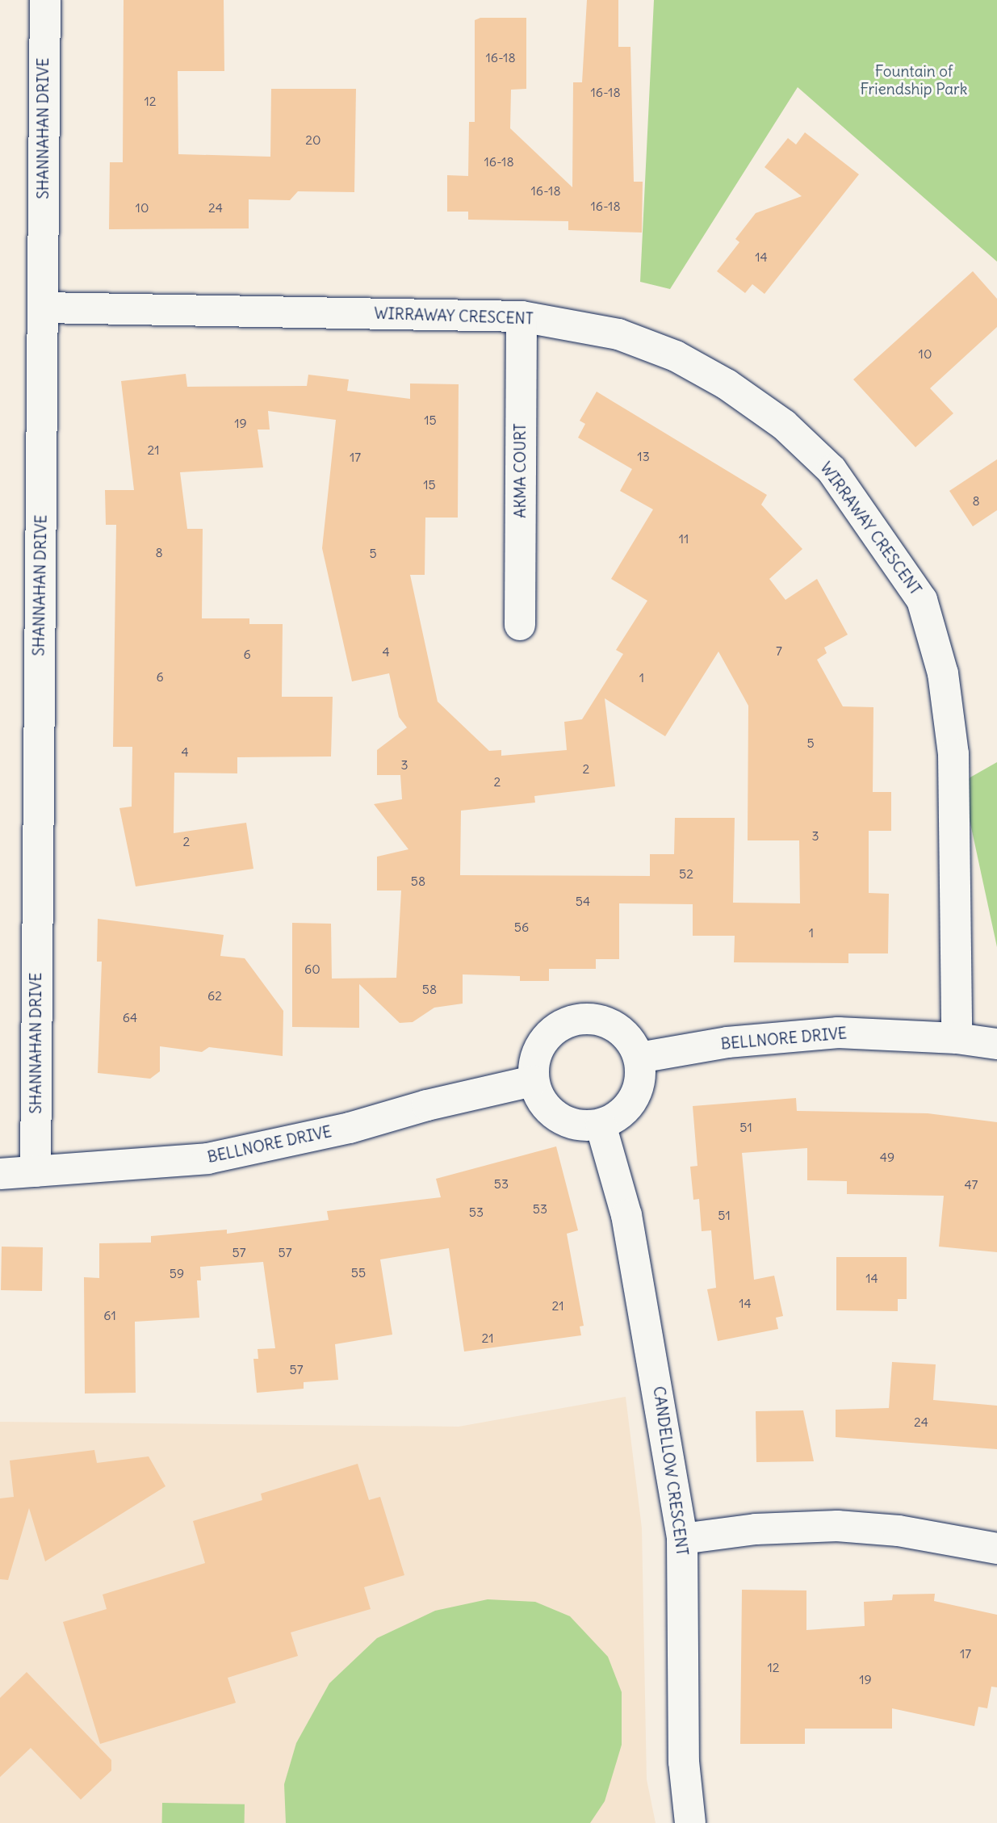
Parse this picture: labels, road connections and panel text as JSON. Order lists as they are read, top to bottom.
{
  "streets": {
    "street": [
      "SHANNAHAN DRIVE",
      "WIRRAWAY CRESCENT",
      "AKMA COURT",
      "BELLNORE DRIVE",
      "CANDELLOW CRESCENT"
    ]
  },
  "crossings": [
    ["SHANNAHAN DRIVE", "WIRRAWAY CRESCENT"],
    ["SHANNAHAN DRIVE", "BELLNORE DRIVE"],
    ["WIRRAWAY CRESCENT", "AKMA COURT"],
    ["WIRRAWAY CRESCENT", "BELLNORE DRIVE"],
    ["BELLNORE DRIVE", "CANDELLOW CRESCENT"]
  ],
  "parks": ["Fountain of Friendship Park"],
  "house_numbers": [
    "16-18",
    "16-18",
    "12",
    "20",
    "16-18",
    "16-18",
    "16-18",
    "10",
    "24",
    "14",
    "10",
    "15",
    "19",
    "21",
    "13",
    "17",
    "15",
    "8",
    "11",
    "8",
    "5",
    "7",
    "4",
    "6",
    "6",
    "1",
    "5",
    "4",
    "3",
    "2",
    "2",
    "3",
    "2",
    "52",
    "58",
    "54",
    "56",
    "1",
    "60",
    "58",
    "62",
    "64",
    "51",
    "49",
    "53",
    "47",
    "53",
    "53",
    "51",
    "57",
    "57",
    "55",
    "59",
    "14",
    "14",
    "21",
    "61",
    "21",
    "57",
    "24",
    "17",
    "12",
    "19"
  ]
}
